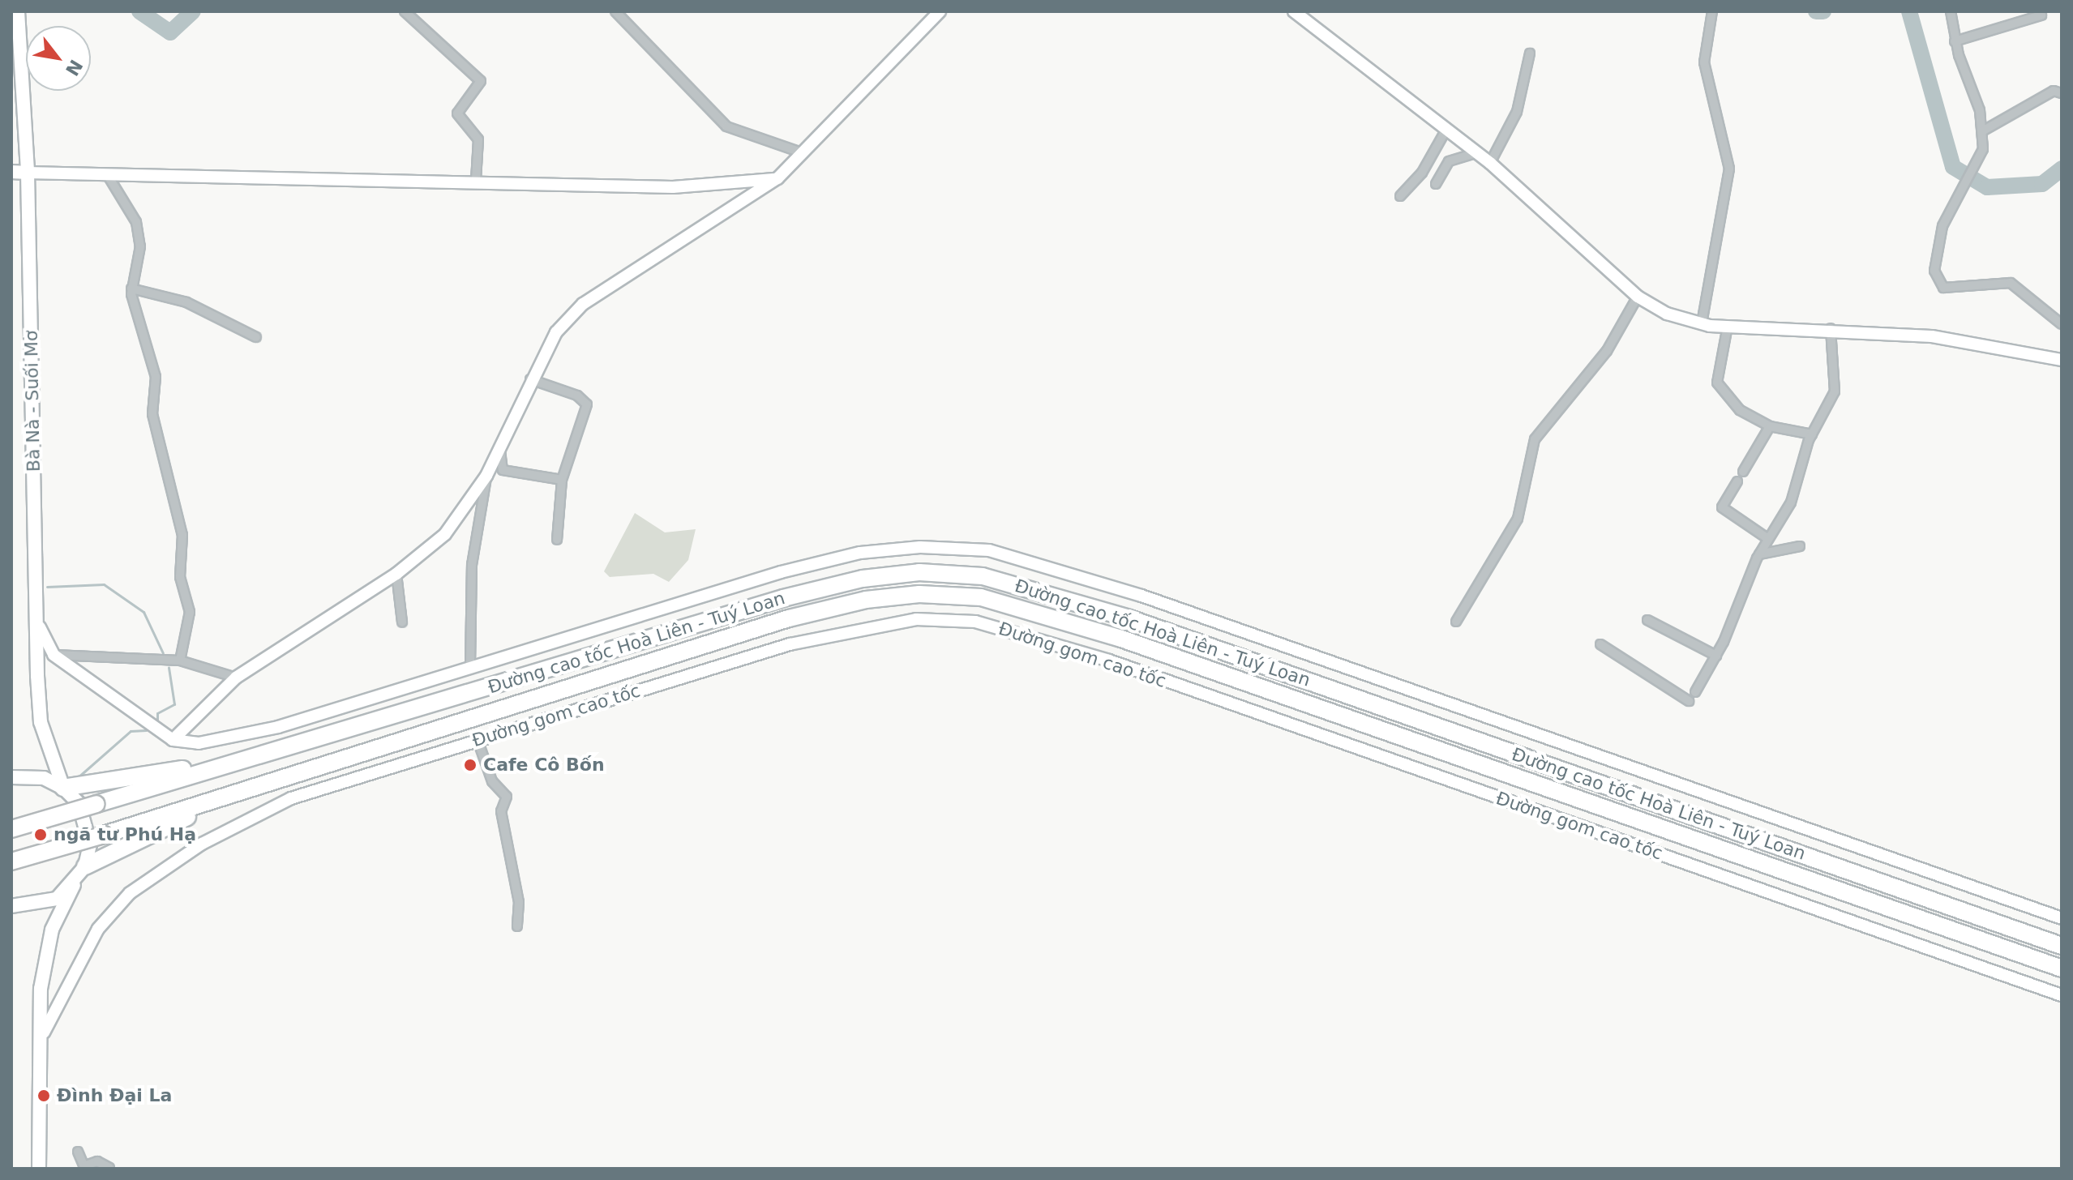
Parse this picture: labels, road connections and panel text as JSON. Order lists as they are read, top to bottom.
{
  "streets": {
    "highway": ["Đường cao tốc Hoà Liên - Tuý Loan"],
    "main road": ["Bà Nà - Suối Mơ", "Đường gom cao tốc"]
  },
  "places": ["Cafe Cô Bốn", "ngã tư Phú Hạ", "Đình Đại La"],
  "north": "bottom right"
}
